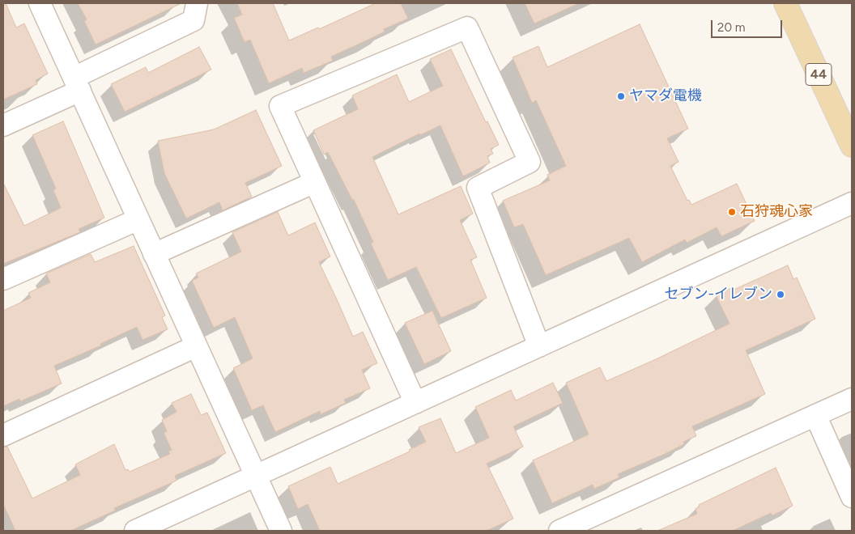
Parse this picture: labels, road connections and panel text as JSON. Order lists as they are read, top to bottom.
{
  "streets": {
    "main road": ["44"]
  },
  "places": ["ヤマダ電機", "石狩魂心家", "セブン-イレブン"],
  "scale_bar": "20 m"
}
